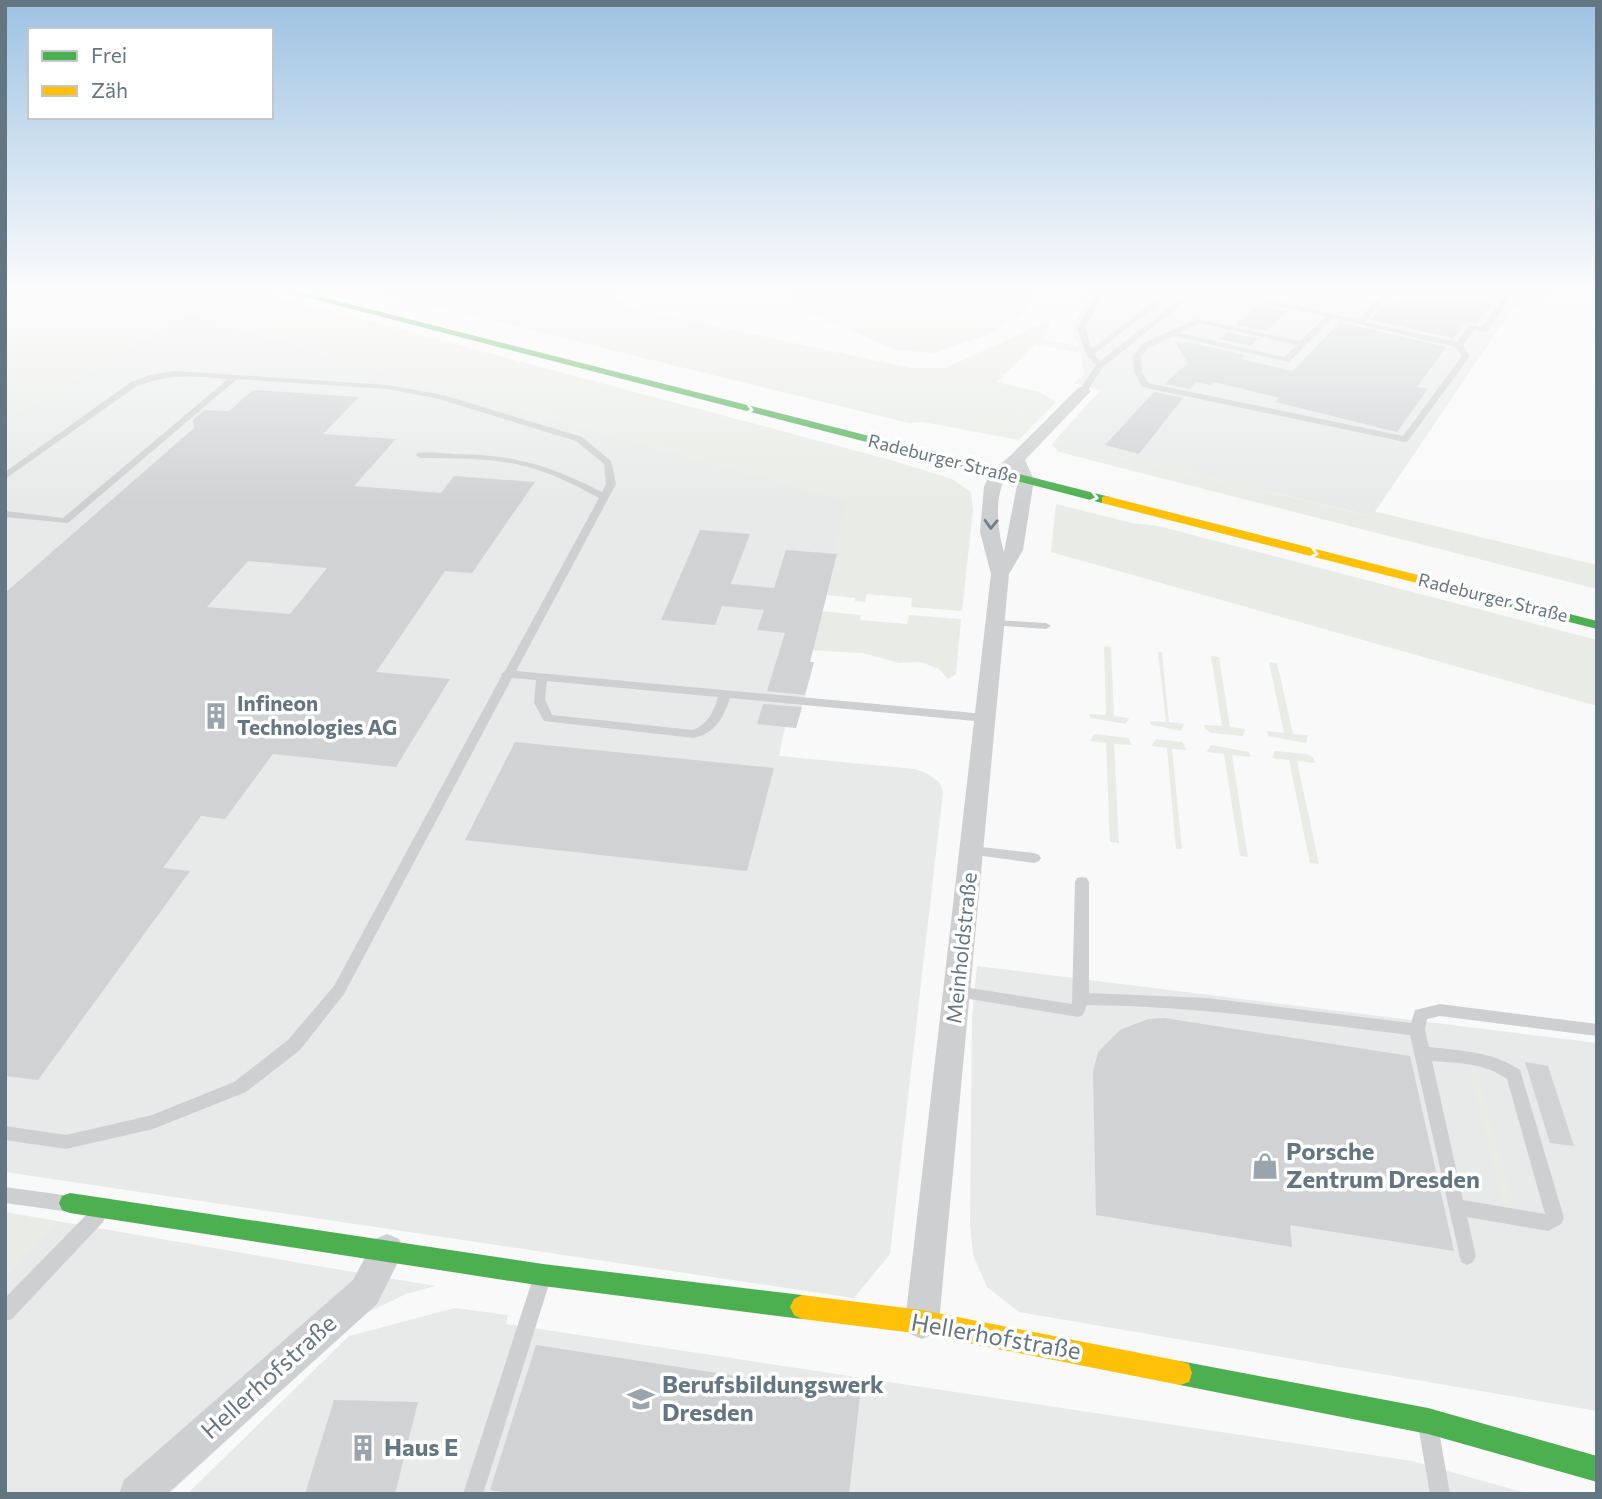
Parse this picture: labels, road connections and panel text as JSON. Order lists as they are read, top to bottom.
{
  "streets": {
    "main road": ["Radeburger Straße", "Hellerhofstraße"],
    "street": ["Meinholdstraße"]
  },
  "crossings": [
    ["Radeburger Straße", "Meinholdstraße"],
    ["Meinholdstraße", "Hellerhofstraße"]
  ],
  "one_way": ["Radeburger Straße"],
  "places": {
    "building": ["Infineon Technologies AG", "Haus E"],
    "shop": ["Porsche Zentrum Dresden"],
    "school or university": ["Berufsbildungswerk Dresden"]
  },
  "legend": ["Frei", "Zäh"]
}
